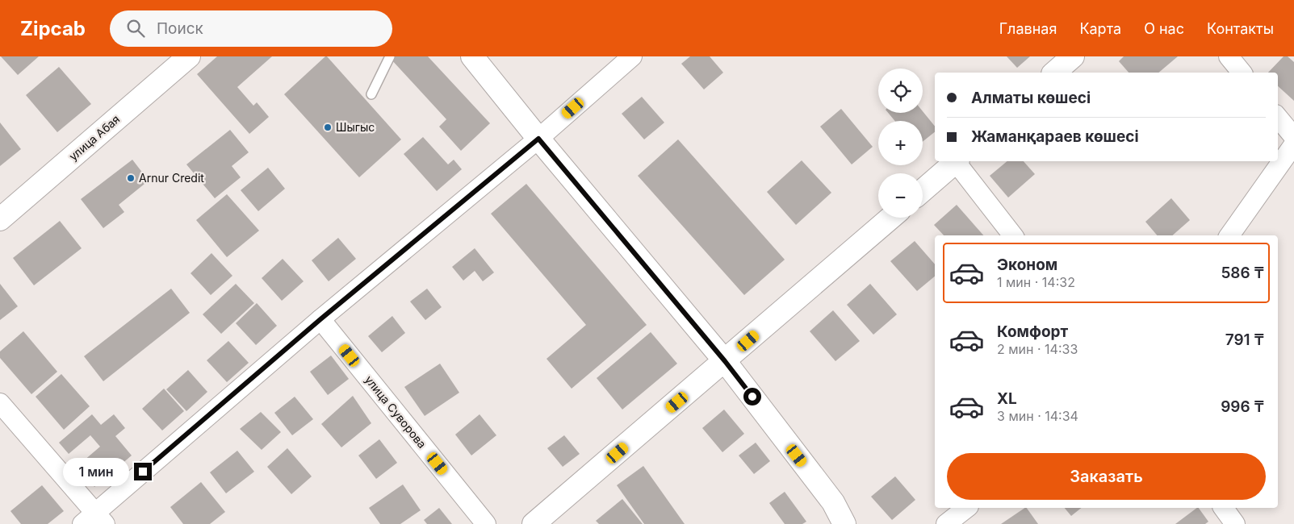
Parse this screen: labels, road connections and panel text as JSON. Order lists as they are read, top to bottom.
{
  "streets": {
    "main road": ["улица Абая"],
    "street": ["улица Суворова"]
  },
  "places": ["Шыгыс", "Arnur Credit"],
  "page": {
    "header": "Zipcab",
    "search": "Поиск",
    "nav": [
      "Главная",
      "Карта",
      "О нас",
      "Контакты"
    ],
    "map_buttons": ["+", "−"],
    "banner": ["Алматы көшесі", "Жаманқараев көшесі"],
    "list": [
      {
        "name": "Эконом",
        "note": "1 мин · 14:32",
        "value": "586 ₸"
      },
      {
        "name": "Комфорт",
        "note": "2 мин · 14:33",
        "value": "791 ₸"
      },
      {
        "name": "XL",
        "note": "3 мин · 14:34",
        "value": "996 ₸"
      }
    ],
    "buttons": "Заказать",
    "bubble": "1 мин"
  }
}
